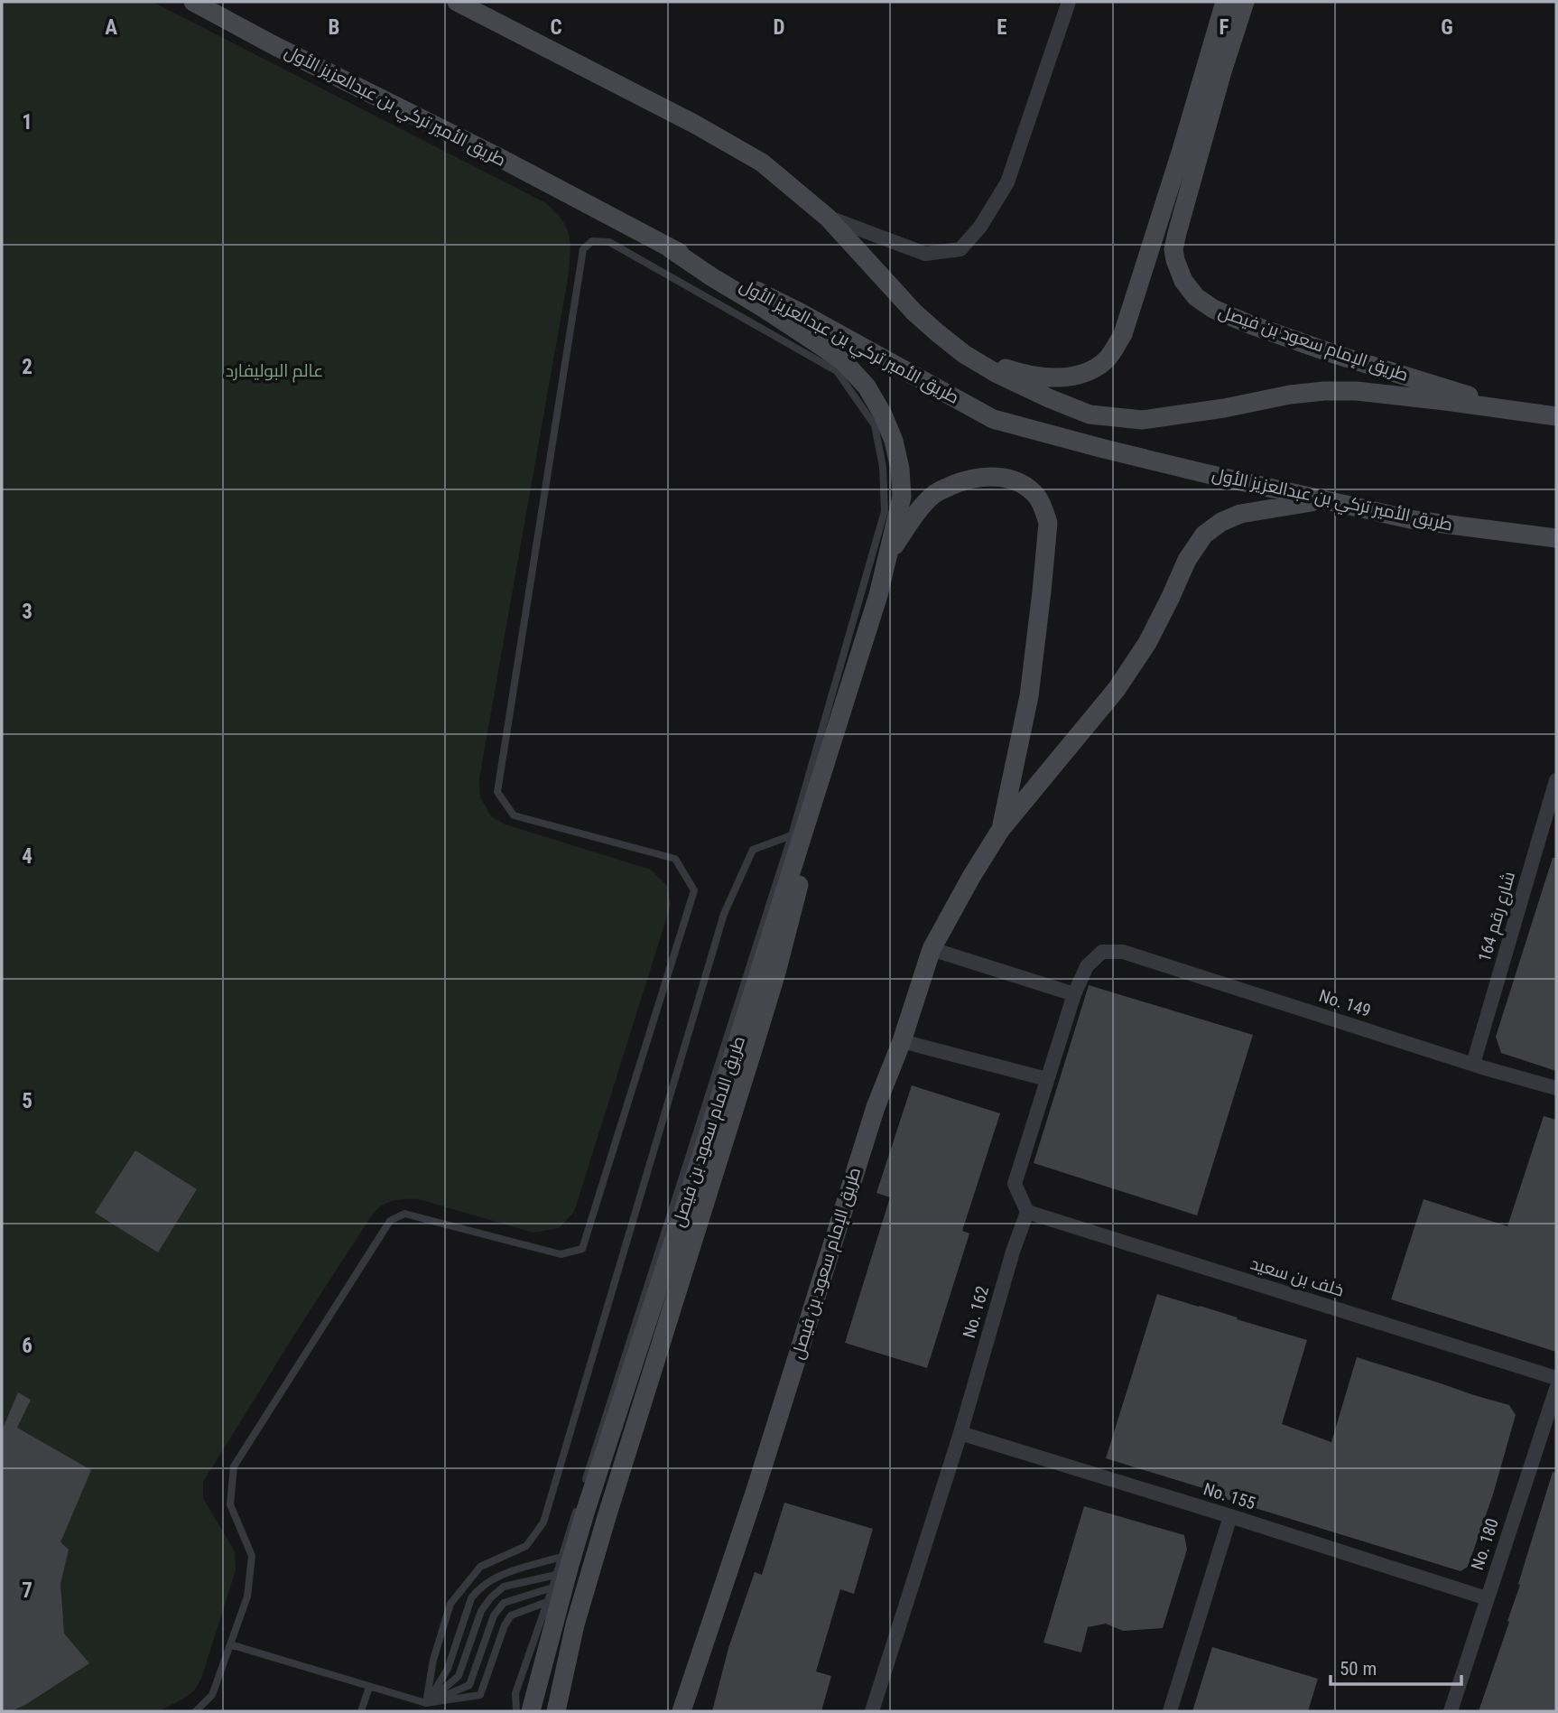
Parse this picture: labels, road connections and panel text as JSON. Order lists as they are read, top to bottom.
{
  "streets": {
    "main road": ["طريق الأمير تركي بن عبدالعزيز الأول", "طريق الإمام سعود بن فيصل", "طريق الامام سعود بن فيصل"],
    "street": [
      "شارع رقم 164",
      "No. 149",
      "خلف بن سعيد",
      "No. 162",
      "No. 155",
      "No. 180"
    ]
  },
  "crossings": [
    ["شارع رقم 164", "No. 149"],
    ["خلف بن سعيد", "No. 162"],
    ["No. 162", "No. 155"],
    ["No. 155", "No. 180"]
  ],
  "parks": ["عالم البوليفارد"],
  "scale_bar": "50 m",
  "grid": {
    "columns": [
      "A",
      "B",
      "C",
      "D",
      "E",
      "F",
      "G"
    ],
    "rows": [
      "1",
      "2",
      "3",
      "4",
      "5",
      "6",
      "7"
    ]
  }
}
